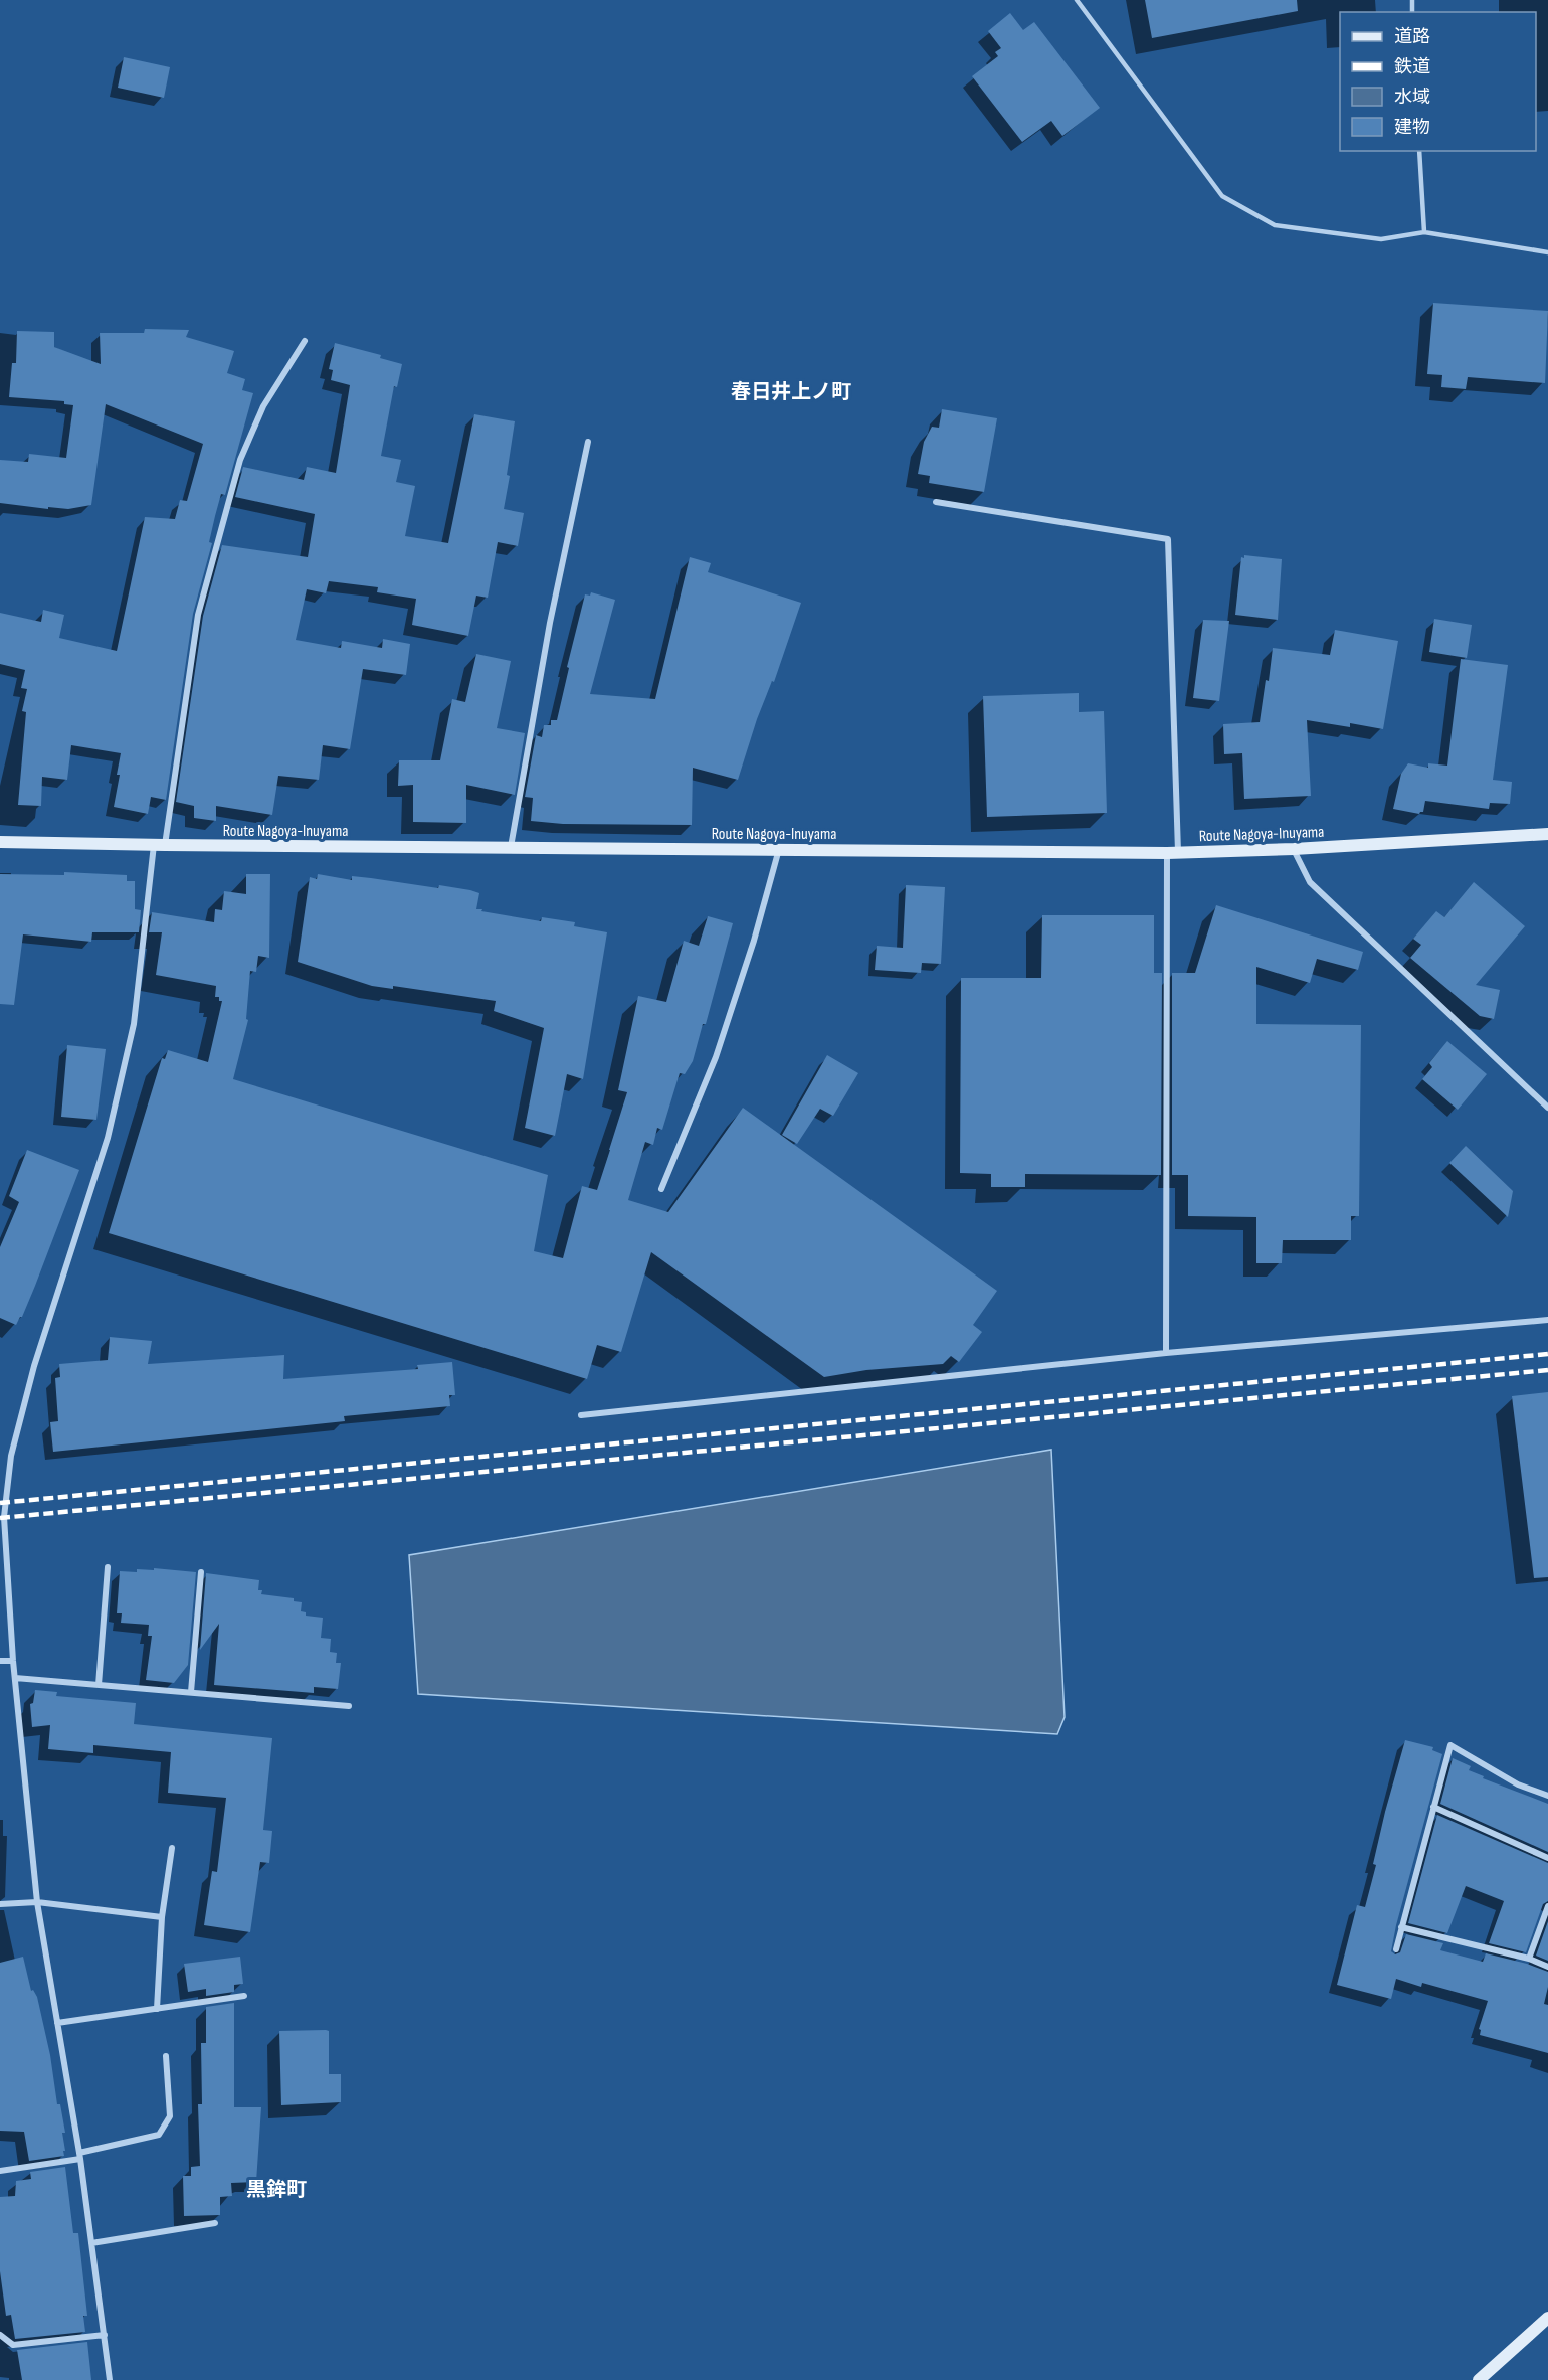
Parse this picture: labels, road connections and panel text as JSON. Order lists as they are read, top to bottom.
{
  "streets": {
    "main road": ["Route Nagoya-Inuyama"]
  },
  "districts": ["春日井上ノ町", "黒鉾町"],
  "legend": [
    "道路",
    "鉄道",
    "水域",
    "建物"
  ]
}
